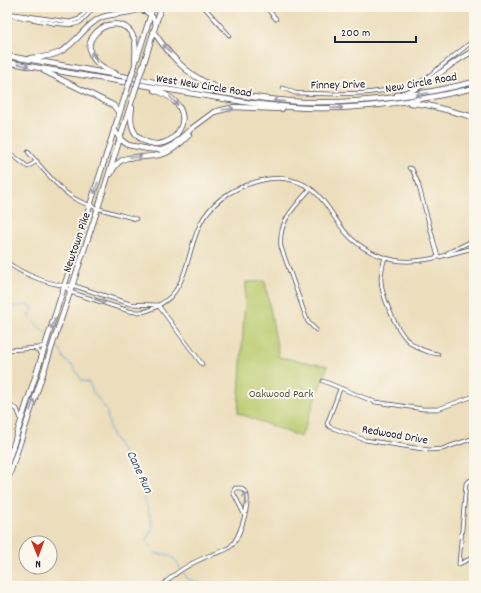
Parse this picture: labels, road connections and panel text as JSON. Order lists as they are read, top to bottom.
{
  "streets": {
    "highway": ["New Circle Road", "West New Circle Road", "Newtown Pike"],
    "street": ["Finney Drive", "Redwood Drive"]
  },
  "crossings": [
    ["New Circle Road", "West New Circle Road"]
  ],
  "water": ["Cane Run"],
  "parks": ["Oakwood Park"],
  "scale_bar": "200 m",
  "north": "bottom"
}
